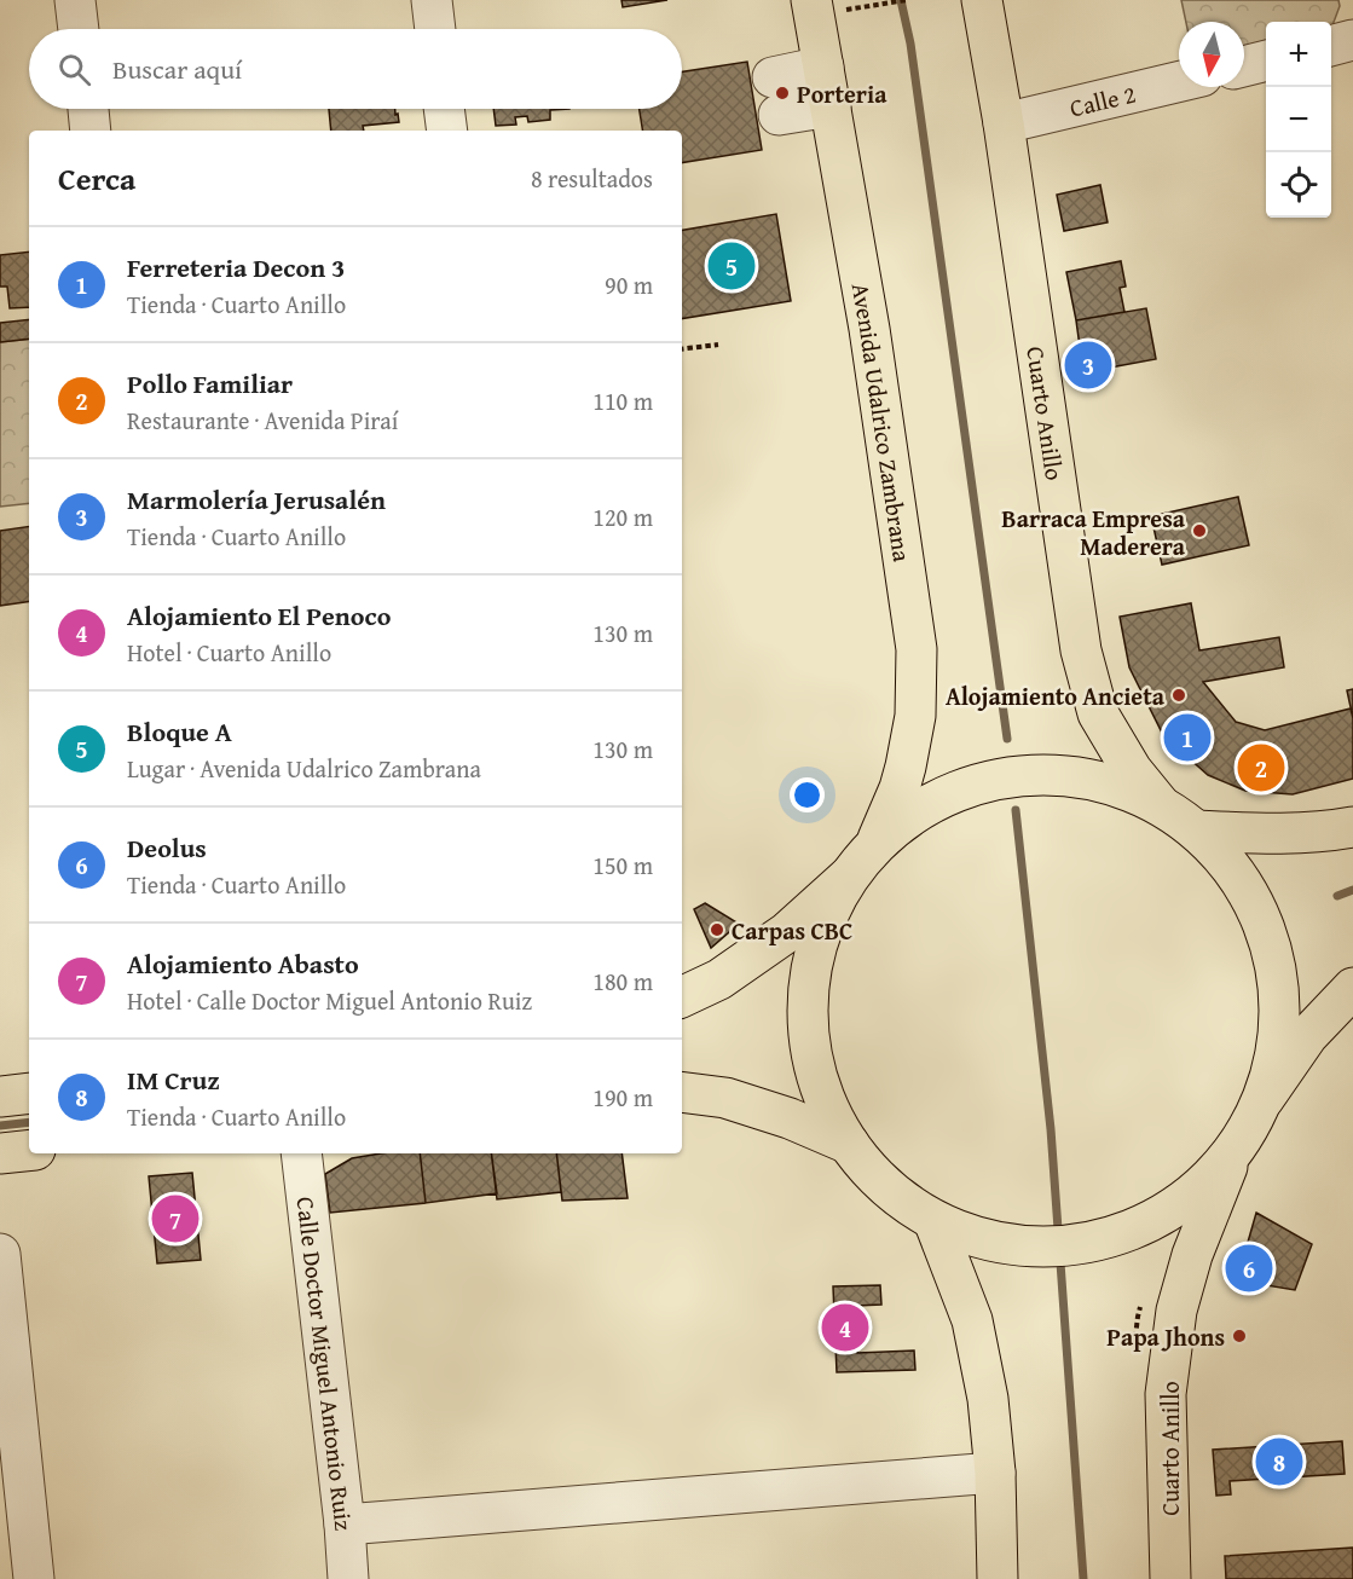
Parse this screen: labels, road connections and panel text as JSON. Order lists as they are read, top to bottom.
{
  "streets": {
    "main road": ["Cuarto Anillo", "Avenida Udalrico Zambrana"],
    "street": ["Calle 2", "Calle Doctor Miguel Antonio Ruiz"]
  },
  "crossings": [
    ["Calle 2", "Cuarto Anillo"]
  ],
  "places": [
    "Porteria",
    "Barraca Empresa Maderera",
    "Alojamiento Ancieta",
    "Carpas CBC",
    "Papa Jhons"
  ],
  "north": "bottom",
  "page": {
    "map_buttons": ["+", "−"],
    "search": "Buscar aquí",
    "heading": ["Cerca", "8 resultados"],
    "list": [
      {
        "mark": "1",
        "name": "Ferreteria Decon 3",
        "note": "Tienda · Cuarto Anillo",
        "value": "90 m"
      },
      {
        "mark": "2",
        "name": "Pollo Familiar",
        "note": "Restaurante · Avenida Piraí",
        "value": "110 m"
      },
      {
        "mark": "3",
        "name": "Marmolería Jerusalén",
        "note": "Tienda · Cuarto Anillo",
        "value": "120 m"
      },
      {
        "mark": "4",
        "name": "Alojamiento El Penoco",
        "note": "Hotel · Cuarto Anillo",
        "value": "130 m"
      },
      {
        "mark": "5",
        "name": "Bloque A",
        "note": "Lugar · Avenida Udalrico Zambrana",
        "value": "130 m"
      },
      {
        "mark": "6",
        "name": "Deolus",
        "note": "Tienda · Cuarto Anillo",
        "value": "150 m"
      },
      {
        "mark": "7",
        "name": "Alojamiento Abasto",
        "note": "Hotel · Calle Doctor Miguel Antonio Ruiz",
        "value": "180 m"
      },
      {
        "mark": "8",
        "name": "IM Cruz",
        "note": "Tienda · Cuarto Anillo",
        "value": "190 m"
      }
    ],
    "pins": [
      "5",
      "3",
      "1",
      "2",
      "7",
      "6",
      "4",
      "8"
    ]
  }
}
